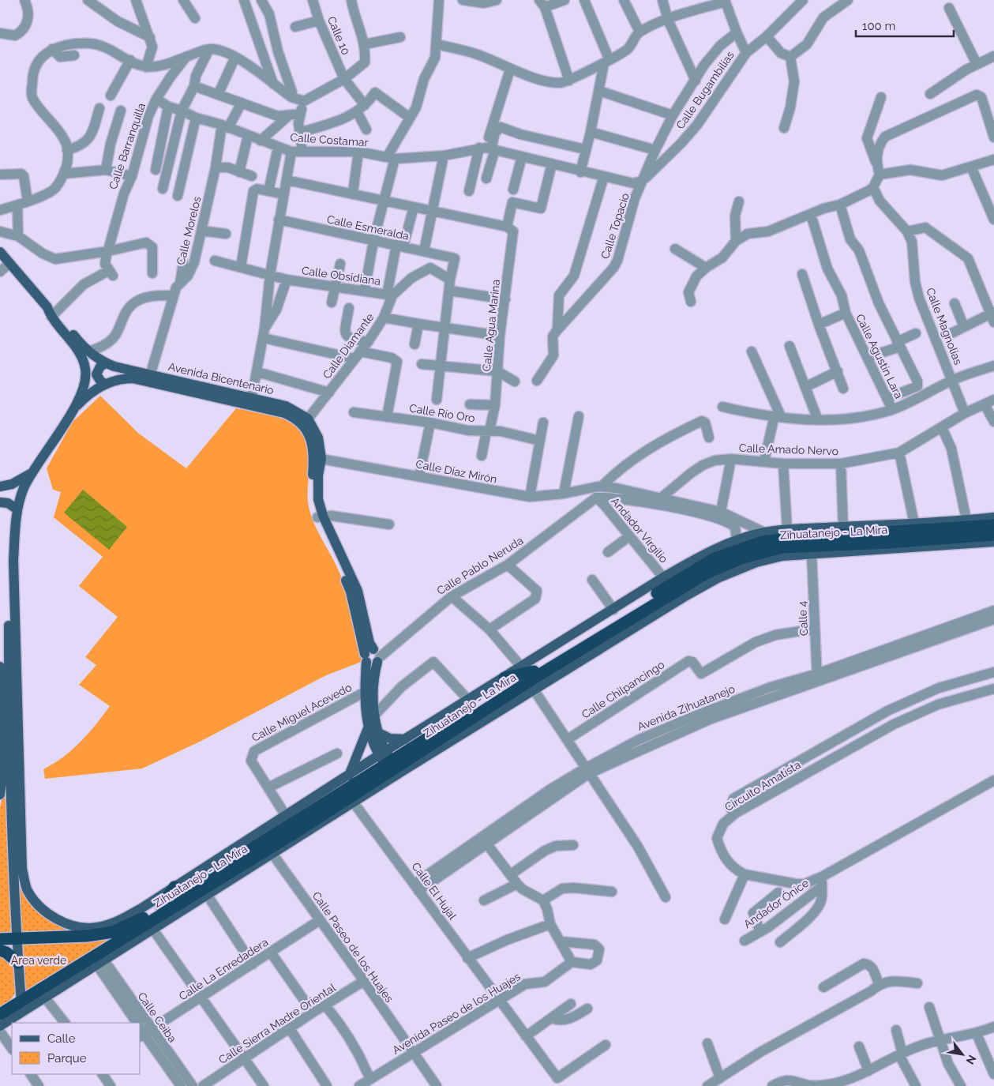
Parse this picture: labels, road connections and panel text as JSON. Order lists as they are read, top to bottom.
{
  "streets": {
    "highway": ["Zihuatanejo - La Mira"],
    "main road": ["Avenida Bicentenario"],
    "street": [
      "Calle 10",
      "Calle Bugambilias",
      "Calle Costamar",
      "Calle Barranquilla",
      "Calle Topacio",
      "Calle Esmeralda",
      "Calle Morelos",
      "Calle Obsidiana",
      "Calle Agua Marina",
      "Calle Magnolias",
      "Calle Diamante",
      "Calle Agustín Lara",
      "Calle Río Oro",
      "Calle Amado Nervo",
      "Calle Díaz Mirón",
      "Andador Virgilio",
      "Calle Pablo Neruda",
      "Calle 4",
      "Calle Chilpancingo",
      "Avenida Zihuatanejo",
      "Calle Miguel Acevedo",
      "Circuito Amatista",
      "Calle El Hujal",
      "Andador Ónice",
      "Calle Paseo de los Huajes",
      "Calle La Enredadera",
      "Avenida Paseo de los Huajes",
      "Calle Ceiba",
      "Calle Sierra Madre Oriental"
    ]
  },
  "crossings": [
    ["Calle Bugambilias", "Calle Costamar"],
    ["Calle Bugambilias", "Calle Topacio"],
    ["Calle Costamar", "Calle Barranquilla"],
    ["Calle Costamar", "Calle Topacio"],
    ["Calle Costamar", "Calle Morelos"],
    ["Calle Barranquilla", "Avenida Bicentenario"],
    ["Calle Esmeralda", "Calle Diamante"],
    ["Calle Esmeralda", "Calle Río Oro"],
    ["Calle Morelos", "Avenida Bicentenario"],
    ["Calle Obsidiana", "Calle Diamante"],
    ["Calle Agua Marina", "Calle Río Oro"],
    ["Calle Magnolias", "Calle Amado Nervo"],
    ["Calle Diamante", "Avenida Bicentenario"],
    ["Calle Diamante", "Calle Río Oro"],
    ["Calle Amado Nervo", "Calle Díaz Mirón"],
    ["Andador Virgilio", "Calle Pablo Neruda"],
    ["Zihuatanejo - La Mira", "Calle El Hujal"],
    ["Calle 4", "Calle Chilpancingo"],
    ["Calle 4", "Avenida Zihuatanejo"],
    ["Avenida Zihuatanejo", "Calle El Hujal"],
    ["Circuito Amatista", "Andador Ónice"],
    ["Calle El Hujal", "Avenida Paseo de los Huajes"],
    ["Calle Paseo de los Huajes", "Calle La Enredadera"],
    ["Calle Paseo de los Huajes", "Avenida Paseo de los Huajes"],
    ["Calle Paseo de los Huajes", "Calle Sierra Madre Oriental"],
    ["Calle La Enredadera", "Calle Ceiba"]
  ],
  "parks": ["Area verde"],
  "legend": ["Calle", "Parque"],
  "scale_bar": "100 m",
  "north": "bottom right"
}
